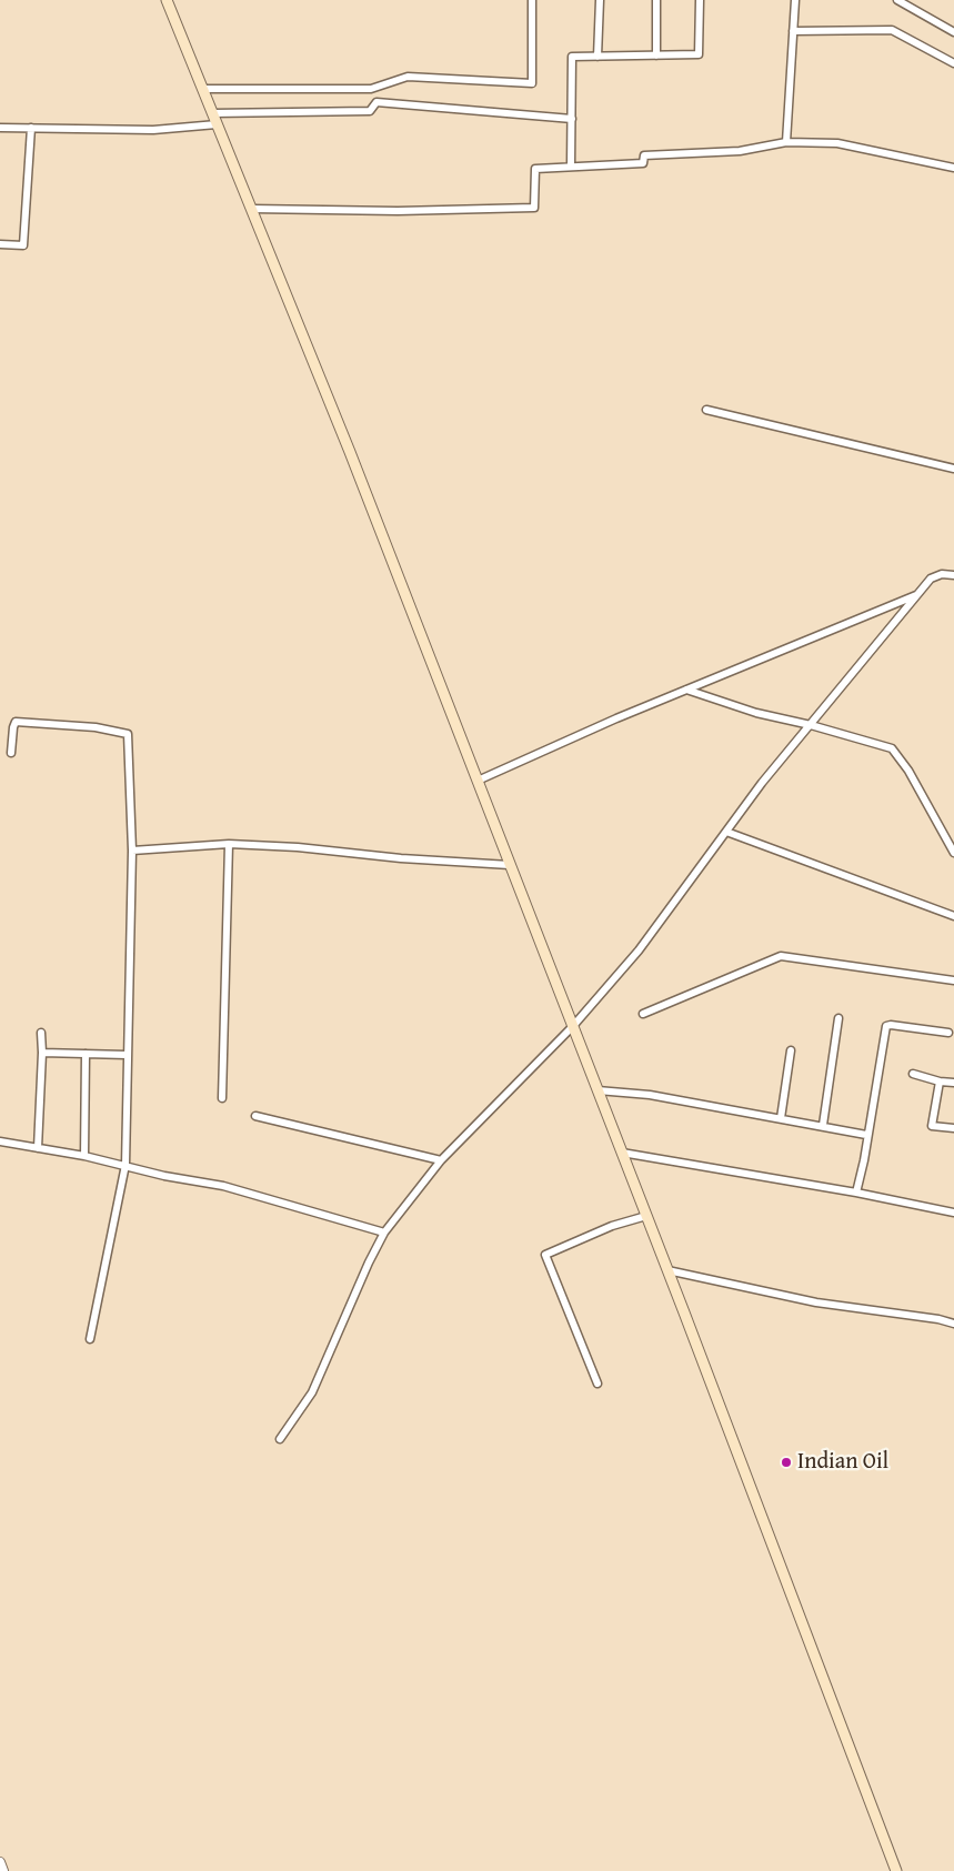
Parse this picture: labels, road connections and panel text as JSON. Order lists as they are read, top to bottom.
{
  "places": ["Indian Oil"]
}
